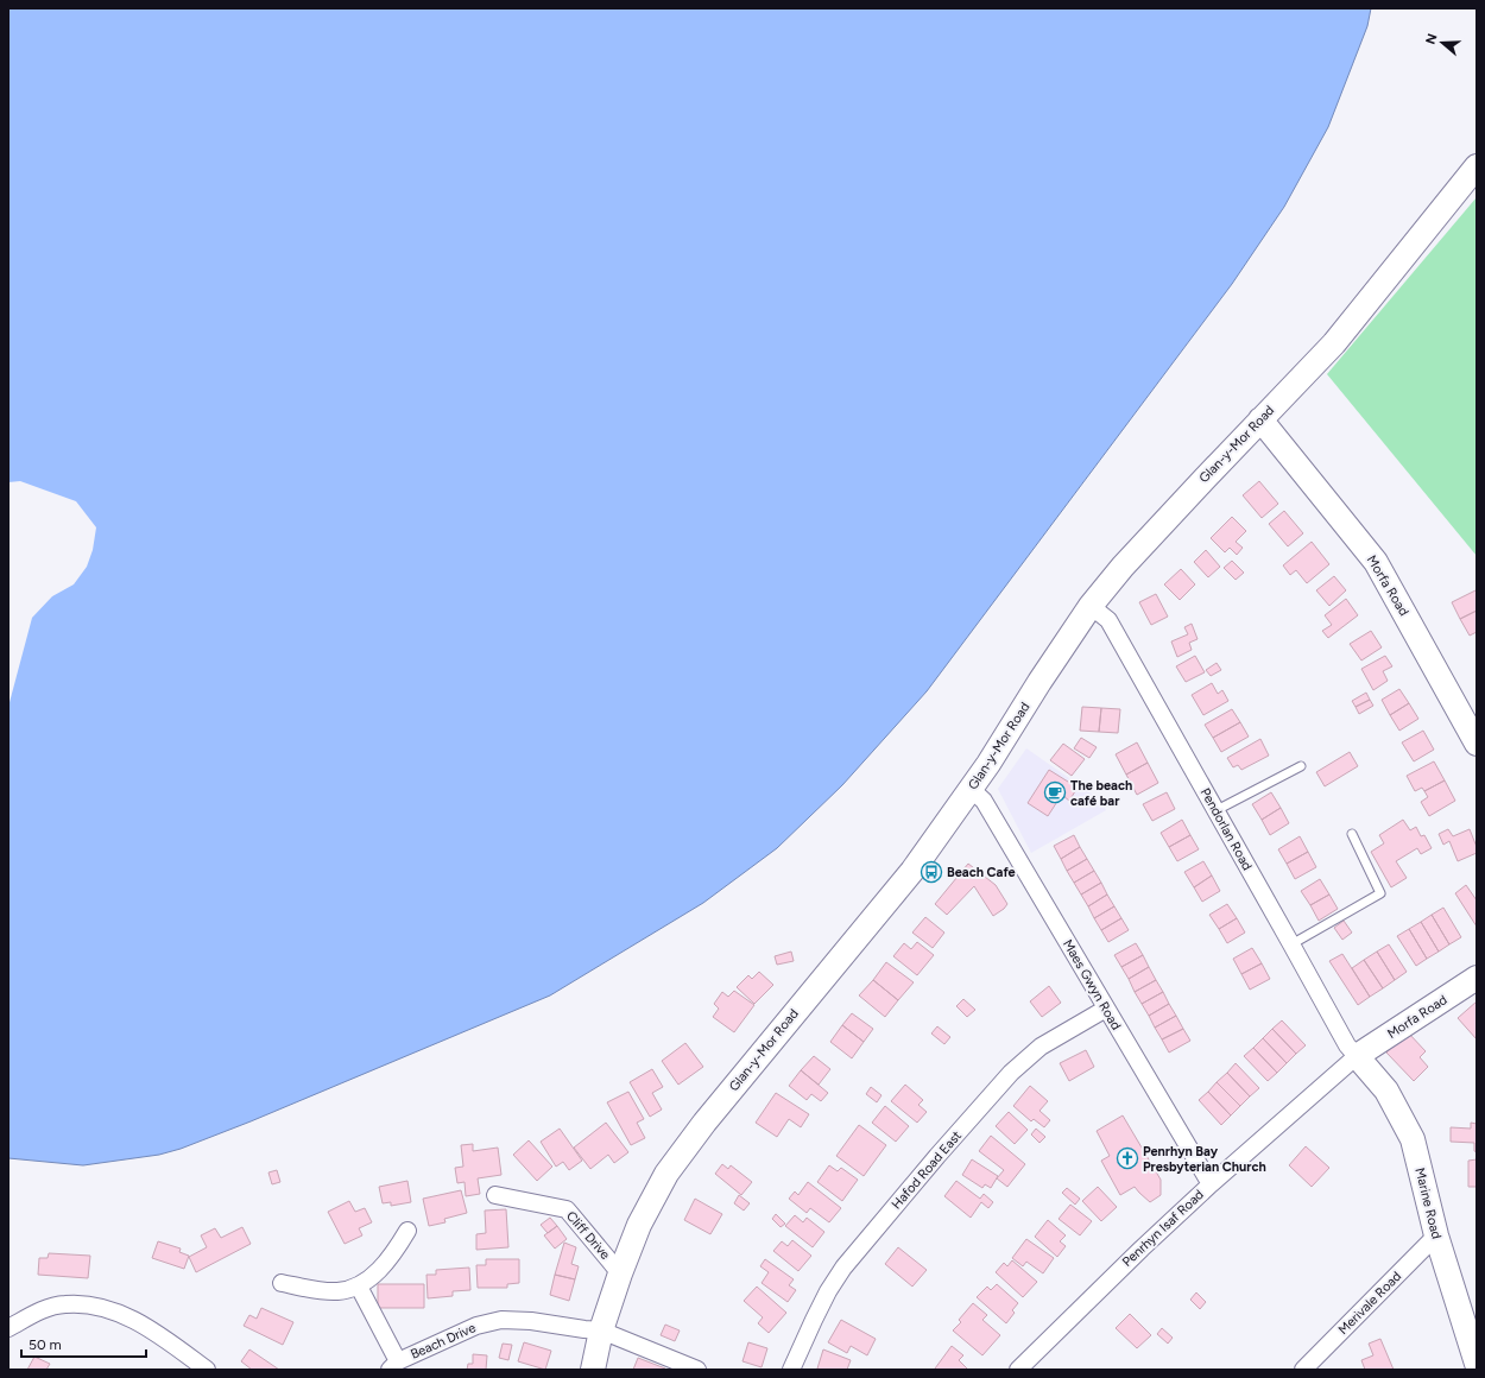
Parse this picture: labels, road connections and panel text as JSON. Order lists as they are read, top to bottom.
{
  "streets": {
    "street": [
      "Glan-y-Mor Road",
      "Morfa Road",
      "Pendorlan Road",
      "Maes Gwyn Road",
      "Hafod Road East",
      "Marine Road",
      "Penrhyn Isaf Road",
      "Cliff Drive",
      "Merivale Road",
      "Beach Drive"
    ]
  },
  "crossings": [
    ["Glan-y-Mor Road", "Morfa Road"],
    ["Glan-y-Mor Road", "Pendorlan Road"],
    ["Glan-y-Mor Road", "Maes Gwyn Road"],
    ["Glan-y-Mor Road", "Cliff Drive"],
    ["Glan-y-Mor Road", "Beach Drive"],
    ["Morfa Road", "Pendorlan Road"],
    ["Morfa Road", "Marine Road"],
    ["Morfa Road", "Penrhyn Isaf Road"],
    ["Pendorlan Road", "Marine Road"],
    ["Pendorlan Road", "Penrhyn Isaf Road"],
    ["Maes Gwyn Road", "Hafod Road East"],
    ["Maes Gwyn Road", "Penrhyn Isaf Road"],
    ["Marine Road", "Penrhyn Isaf Road"],
    ["Marine Road", "Merivale Road"]
  ],
  "places": {
    "cafe": ["The beach café bar"],
    "bus stop": ["Beach Cafe"],
    "church": ["Penrhyn Bay Presbyterian Church"]
  },
  "scale_bar": "50 m",
  "north": "left"
}
